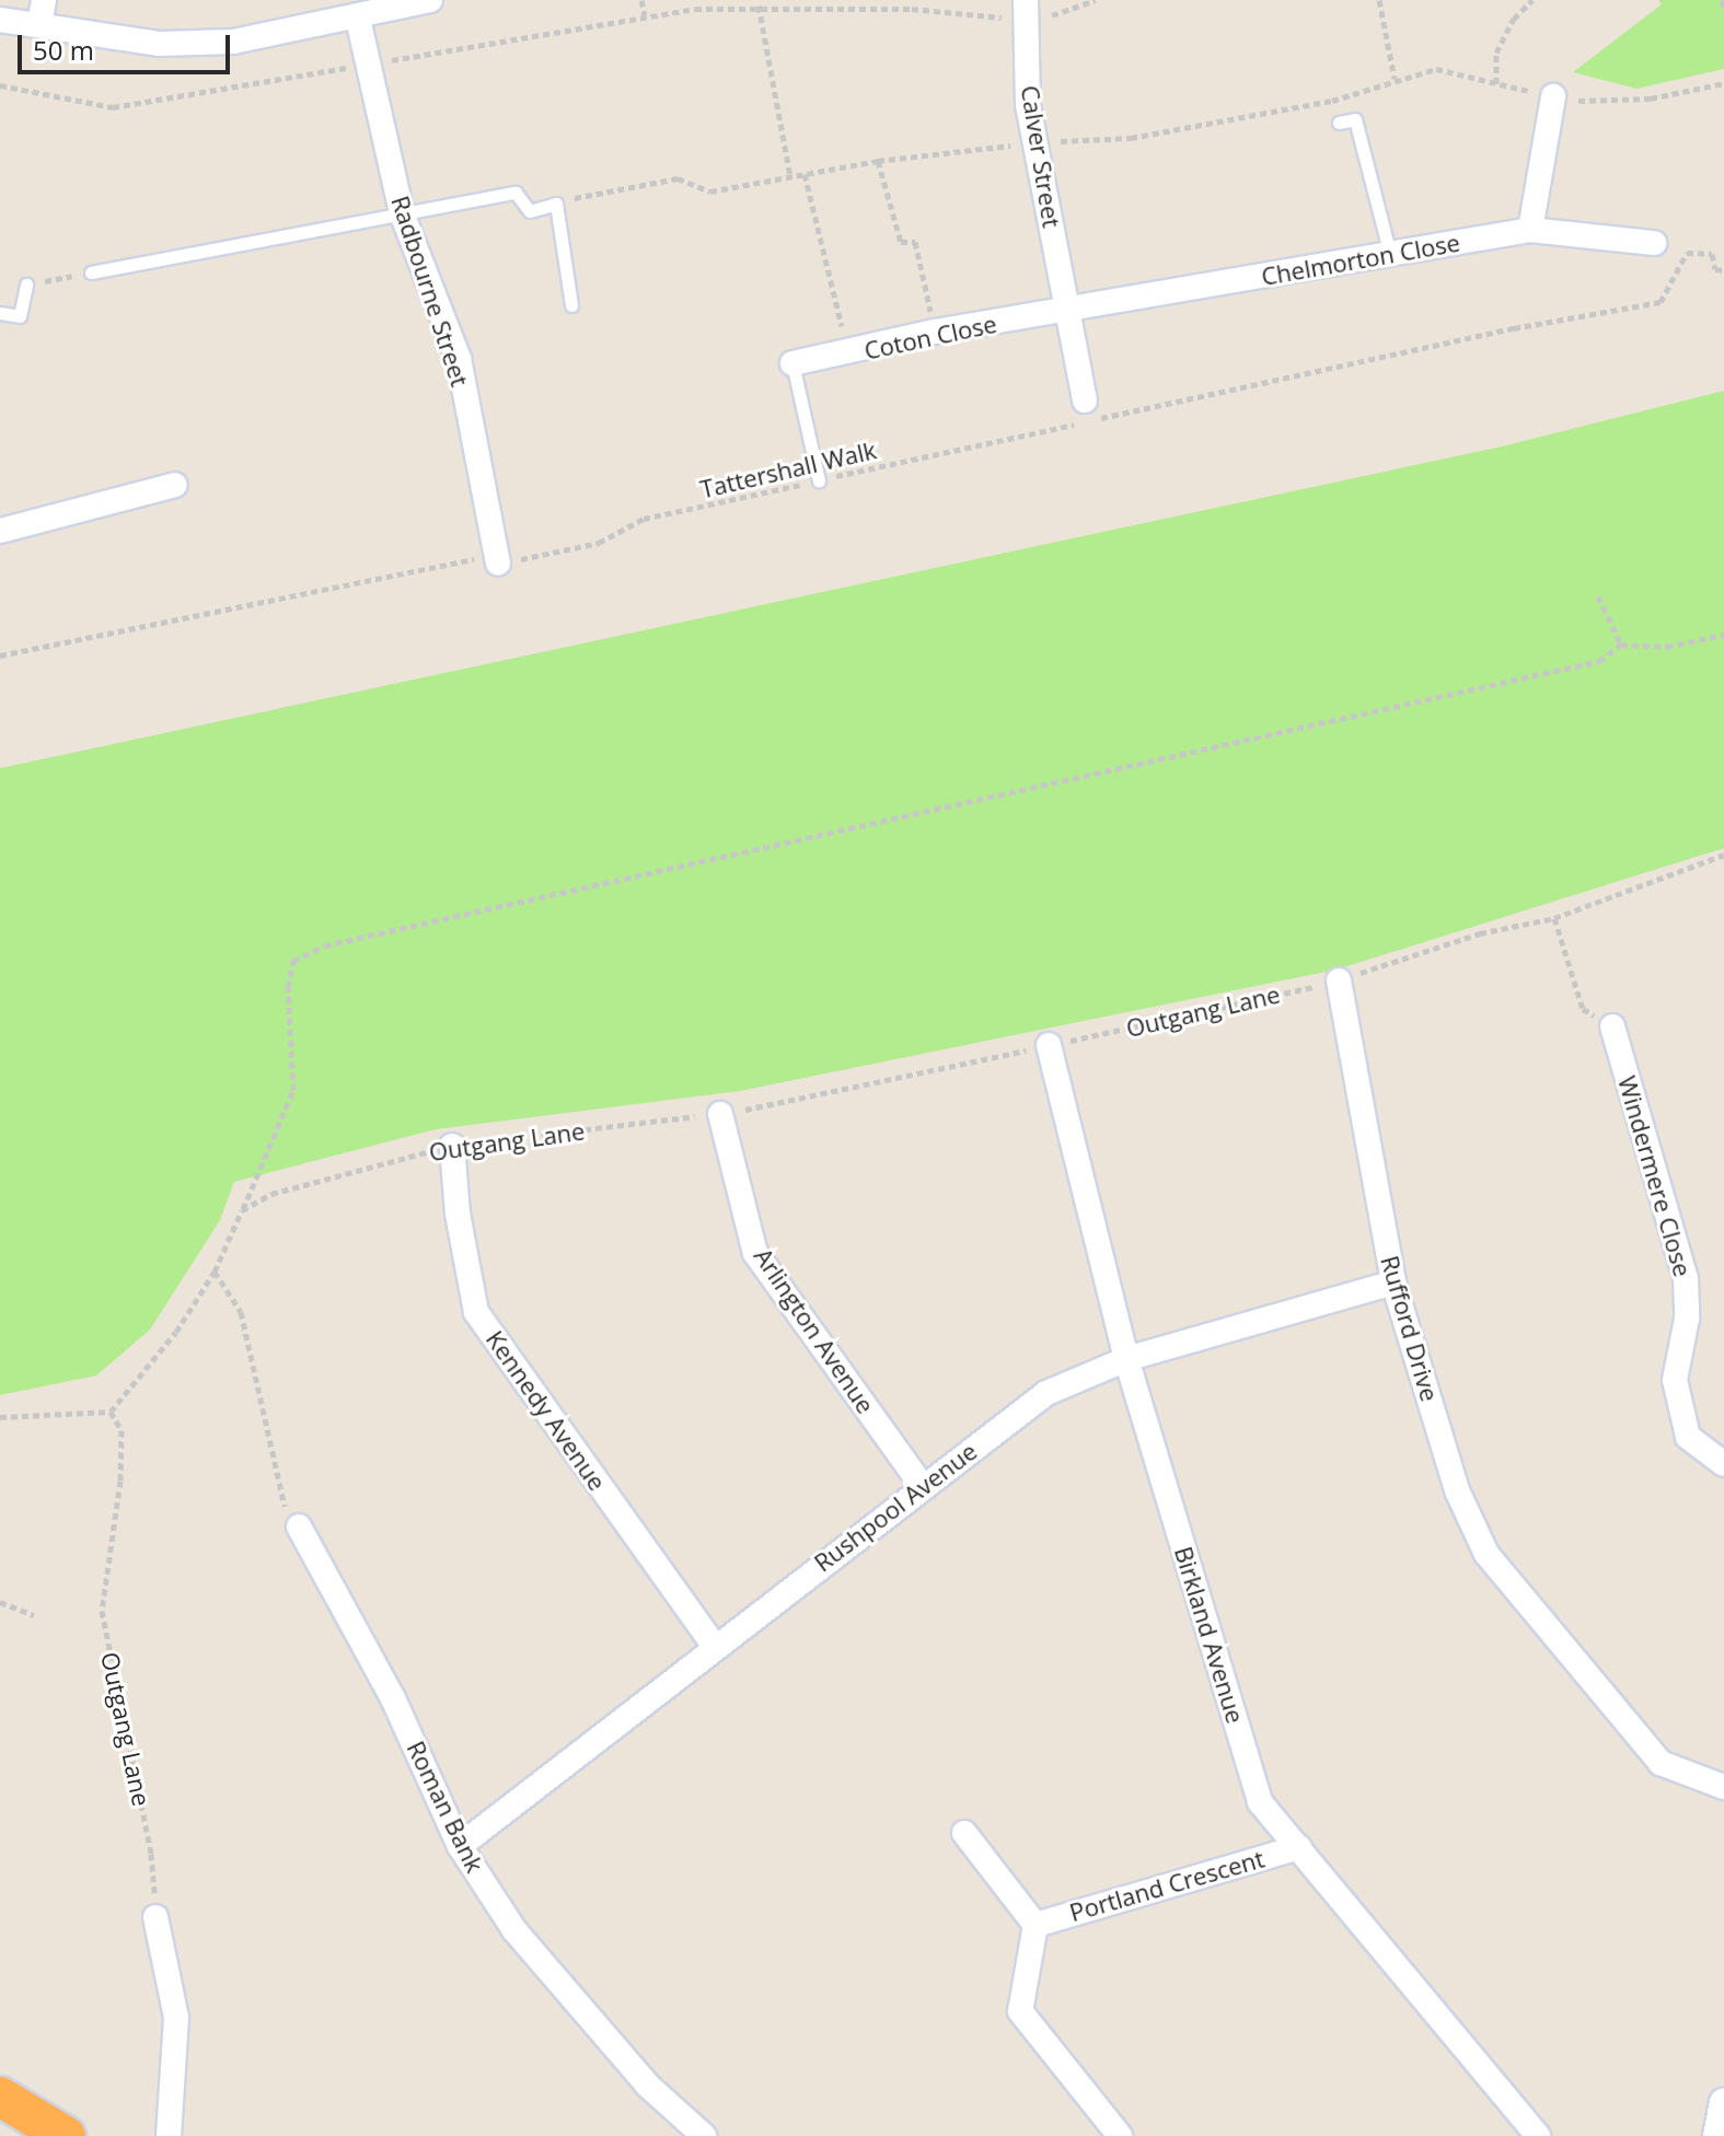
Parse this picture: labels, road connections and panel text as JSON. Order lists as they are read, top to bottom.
{
  "streets": {
    "street": [
      "Calver Street",
      "Chelmorton Close",
      "Radbourne Street",
      "Coton Close",
      "Windermere Close",
      "Rufford Drive",
      "Arlington Avenue",
      "Kennedy Avenue",
      "Rushpool Avenue",
      "Birkland Avenue",
      "Roman Bank",
      "Portland Crescent"
    ],
    "path": ["Tattershall Walk", "Outgang Lane"]
  },
  "crossings": [
    ["Calver Street", "Chelmorton Close"],
    ["Calver Street", "Coton Close"],
    ["Calver Street", "Tattershall Walk"],
    ["Chelmorton Close", "Coton Close"],
    ["Radbourne Street", "Tattershall Walk"],
    ["Outgang Lane", "Rufford Drive"],
    ["Outgang Lane", "Arlington Avenue"],
    ["Outgang Lane", "Kennedy Avenue"],
    ["Outgang Lane", "Birkland Avenue"],
    ["Rufford Drive", "Rushpool Avenue"],
    ["Arlington Avenue", "Rushpool Avenue"],
    ["Kennedy Avenue", "Rushpool Avenue"],
    ["Rushpool Avenue", "Birkland Avenue"],
    ["Rushpool Avenue", "Roman Bank"],
    ["Birkland Avenue", "Portland Crescent"]
  ],
  "scale_bar": "50 m"
}
